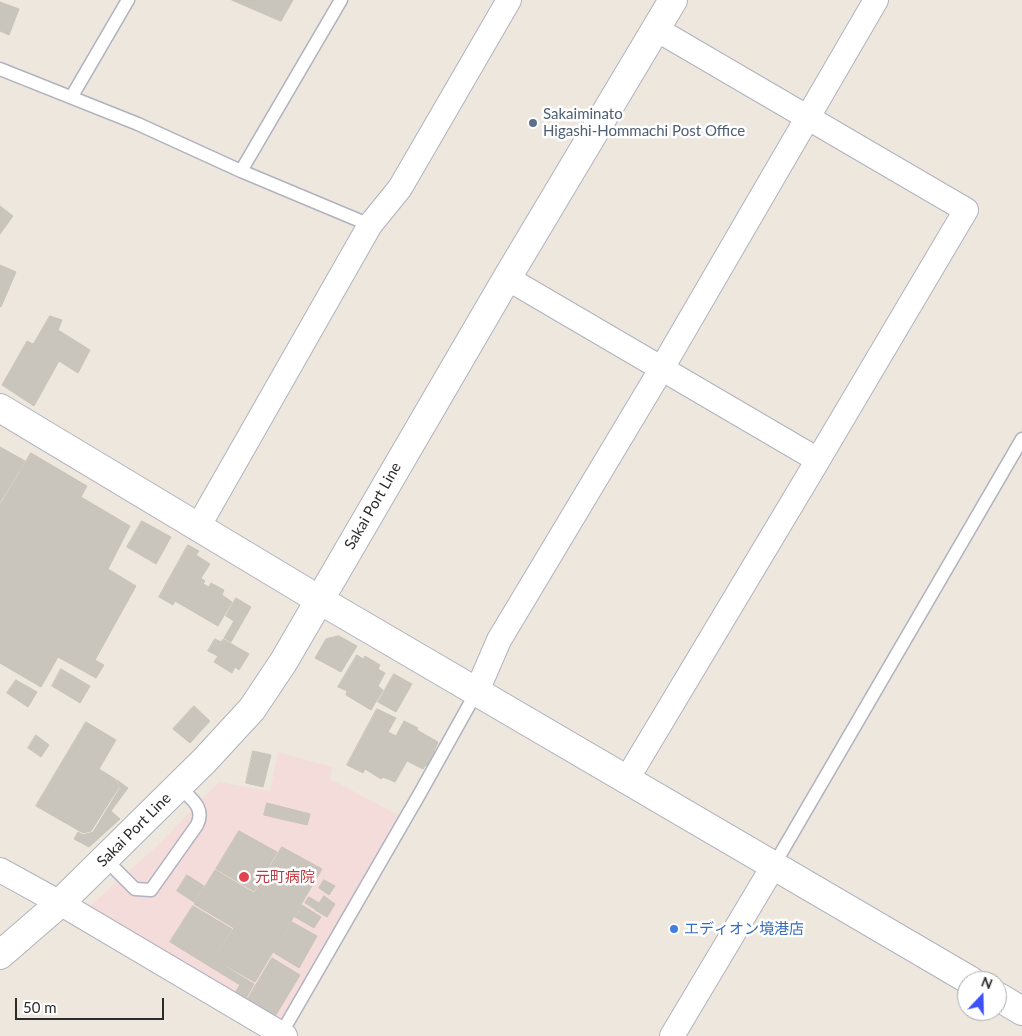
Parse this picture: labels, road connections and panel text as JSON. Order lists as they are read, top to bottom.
{
  "streets": {
    "main road": ["Sakai Port Line"]
  },
  "places": ["Sakaiminato Higashi-Hommachi Post Office", "元町病院", "エディオン境港店"],
  "scale_bar": "50 m",
  "north": "top"
}
